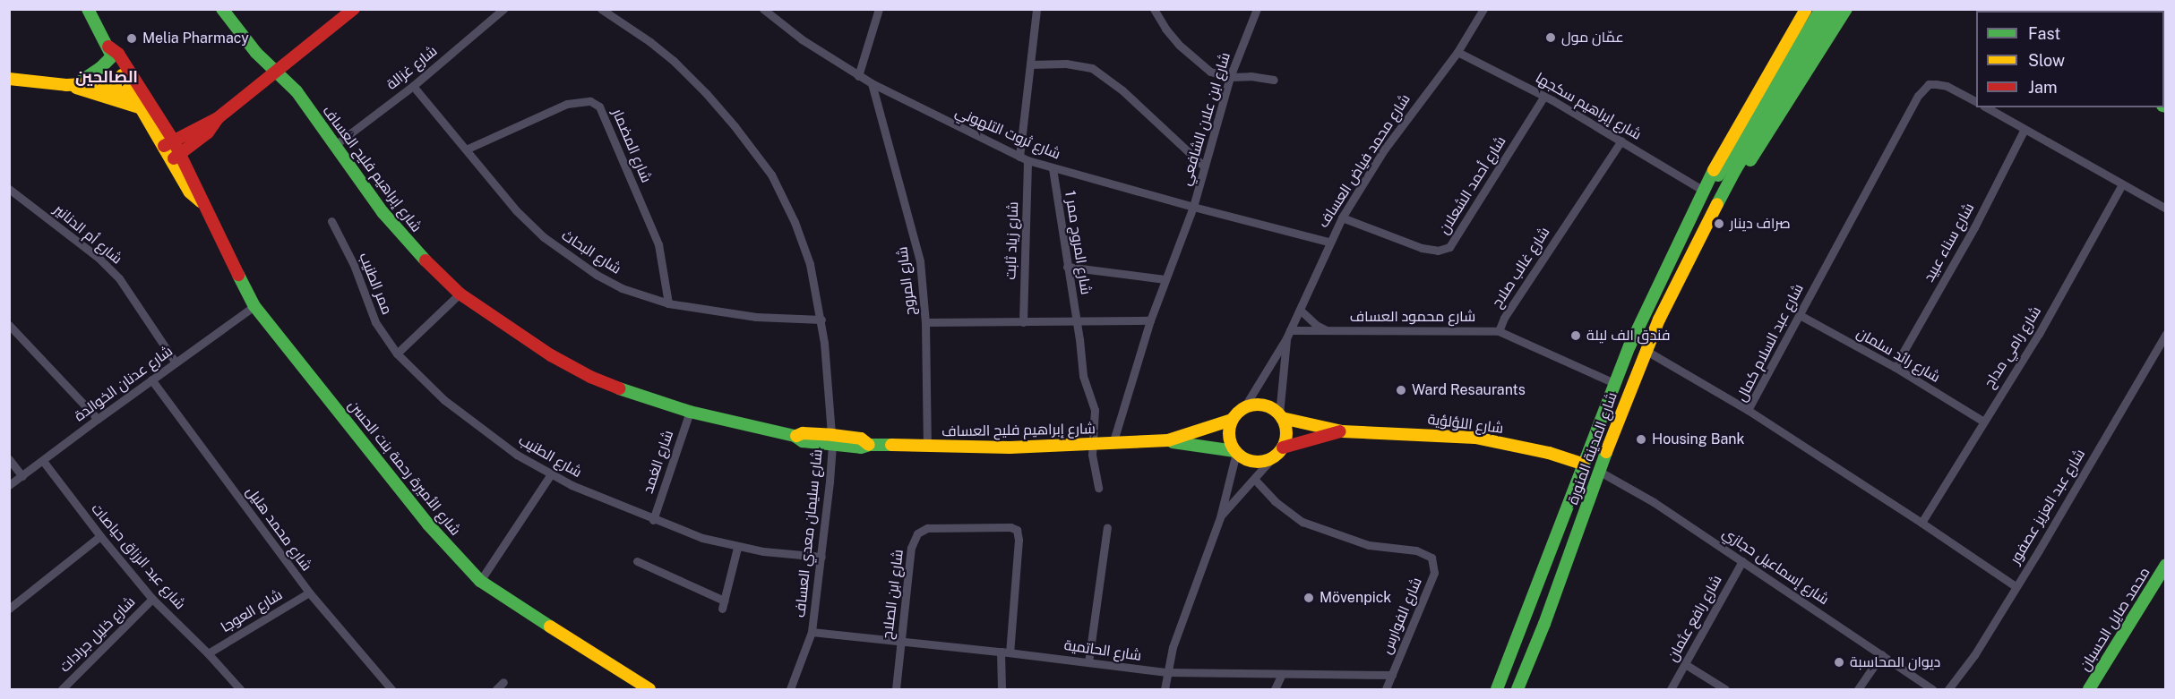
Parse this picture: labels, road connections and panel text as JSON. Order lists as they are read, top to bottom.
{
  "streets": {
    "street": [
      "شارع غزالة",
      "شارع إبراهيم سكجها",
      "شارع ابن علان الشافعي",
      "شارع ثروت التلهوني",
      "شارع المضمار",
      "شارع محمد فياض العساف",
      "شارع إبراهيم فليح العساف",
      "شارع أحمد الشعلان",
      "شارع أم الدنانير",
      "شارع زياد ثابت",
      "شارع المروج ممر 1",
      "شارع سناء عبيد",
      "شارع البحاث",
      "شارع غالب صلاح",
      "شارع المروج",
      "ممر الطنيب",
      "شارع محمود العساف",
      "شارع عبد السلام كمال",
      "شارع رامي مداح",
      "شارع رائد سلمان",
      "شارع عدنان الخوالدة",
      "شارع اللؤلؤية",
      "شارع المدينة المنورة",
      "شارع الطنيب",
      "شارع الغمد",
      "شارع الأميرة رحمة بنت الحسن",
      "شارع عبد العزيز عصفور",
      "شارع محمد هليل",
      "شارع سليمان معدي العساف",
      "شارع عبد الرزاق حياصات",
      "شارع إسماعيل حجازي",
      "شارع ابن الصلاح",
      "شارع العوجا",
      "شارع الفوارس",
      "شارع رافع عثمان",
      "محمد صايل الحسبان",
      "شارع خليل جرادات",
      "شارع الحاتمية"
    ]
  },
  "crossings": [
    ["شارع غزالة", "شارع إبراهيم فليح العساف"],
    ["شارع غزالة", "شارع البحاث"],
    ["شارع إبراهيم سكجها", "شارع محمد فياض العساف"],
    ["شارع إبراهيم سكجها", "شارع أحمد الشعلان"],
    ["شارع إبراهيم سكجها", "شارع غالب صلاح"],
    ["شارع إبراهيم سكجها", "شارع المدينة المنورة"],
    ["شارع ابن علان الشافعي", "شارع ثروت التلهوني"],
    ["شارع ابن علان الشافعي", "شارع إبراهيم فليح العساف"],
    ["شارع ابن علان الشافعي", "شارع المروج"],
    ["شارع ثروت التلهوني", "شارع محمد فياض العساف"],
    ["شارع ثروت التلهوني", "شارع زياد ثابت"],
    ["شارع ثروت التلهوني", "شارع المروج ممر 1"],
    ["شارع ثروت التلهوني", "شارع المروج"],
    ["شارع المضمار", "شارع البحاث"],
    ["شارع محمد فياض العساف", "شارع إبراهيم فليح العساف"],
    ["شارع محمد فياض العساف", "شارع أحمد الشعلان"],
    ["شارع محمد فياض العساف", "شارع محمود العساف"],
    ["شارع محمد فياض العساف", "شارع اللؤلؤية"],
    ["شارع إبراهيم فليح العساف", "شارع المروج ممر 1"],
    ["شارع إبراهيم فليح العساف", "شارع اللؤلؤية"],
    ["شارع إبراهيم فليح العساف", "شارع الغمد"],
    ["شارع إبراهيم فليح العساف", "شارع سليمان معدي العساف"],
    ["شارع أم الدنانير", "شارع عدنان الخوالدة"],
    ["شارع زياد ثابت", "شارع المروج"],
    ["شارع المروج ممر 1", "شارع المروج"],
    ["شارع سناء عبيد", "شارع رائد سلمان"],
    ["شارع البحاث", "شارع سليمان معدي العساف"],
    ["شارع غالب صلاح", "شارع محمود العساف"],
    ["شارع غالب صلاح", "شارع المدينة المنورة"],
    ["ممر الطنيب", "شارع الطنيب"],
    ["شارع عبد السلام كمال", "شارع رامي مداح"],
    ["شارع عبد السلام كمال", "شارع رائد سلمان"],
    ["شارع عبد السلام كمال", "شارع عبد العزيز عصفور"],
    ["شارع رامي مداح", "شارع رائد سلمان"],
    ["شارع عدنان الخوالدة", "شارع الأميرة رحمة بنت الحسن"],
    ["شارع عدنان الخوالدة", "شارع محمد هليل"],
    ["شارع عدنان الخوالدة", "شارع عبد الرزاق حياصات"],
    ["شارع اللؤلؤية", "شارع المدينة المنورة"],
    ["شارع المدينة المنورة", "شارع إسماعيل حجازي"],
    ["شارع الطنيب", "شارع الغمد"],
    ["شارع الطنيب", "شارع سليمان معدي العساف"],
    ["شارع محمد هليل", "شارع العوجا"],
    ["شارع سليمان معدي العساف", "شارع الحاتمية"],
    ["شارع عبد الرزاق حياصات", "شارع العوجا"],
    ["شارع عبد الرزاق حياصات", "شارع خليل جرادات"],
    ["شارع إسماعيل حجازي", "شارع رافع عثمان"],
    ["شارع ابن الصلاح", "شارع الحاتمية"],
    ["شارع الفوارس", "شارع الحاتمية"]
  ],
  "districts": ["الصالحين"],
  "places": [
    "عمّان مول",
    "Melia Pharmacy",
    "صراف دينار",
    "فندق الف ليلة",
    "Ward Resaurants",
    "Housing Bank",
    "Mövenpick",
    "ديوان المحاسبة"
  ],
  "legend": ["Fast", "Slow", "Jam"]
}
